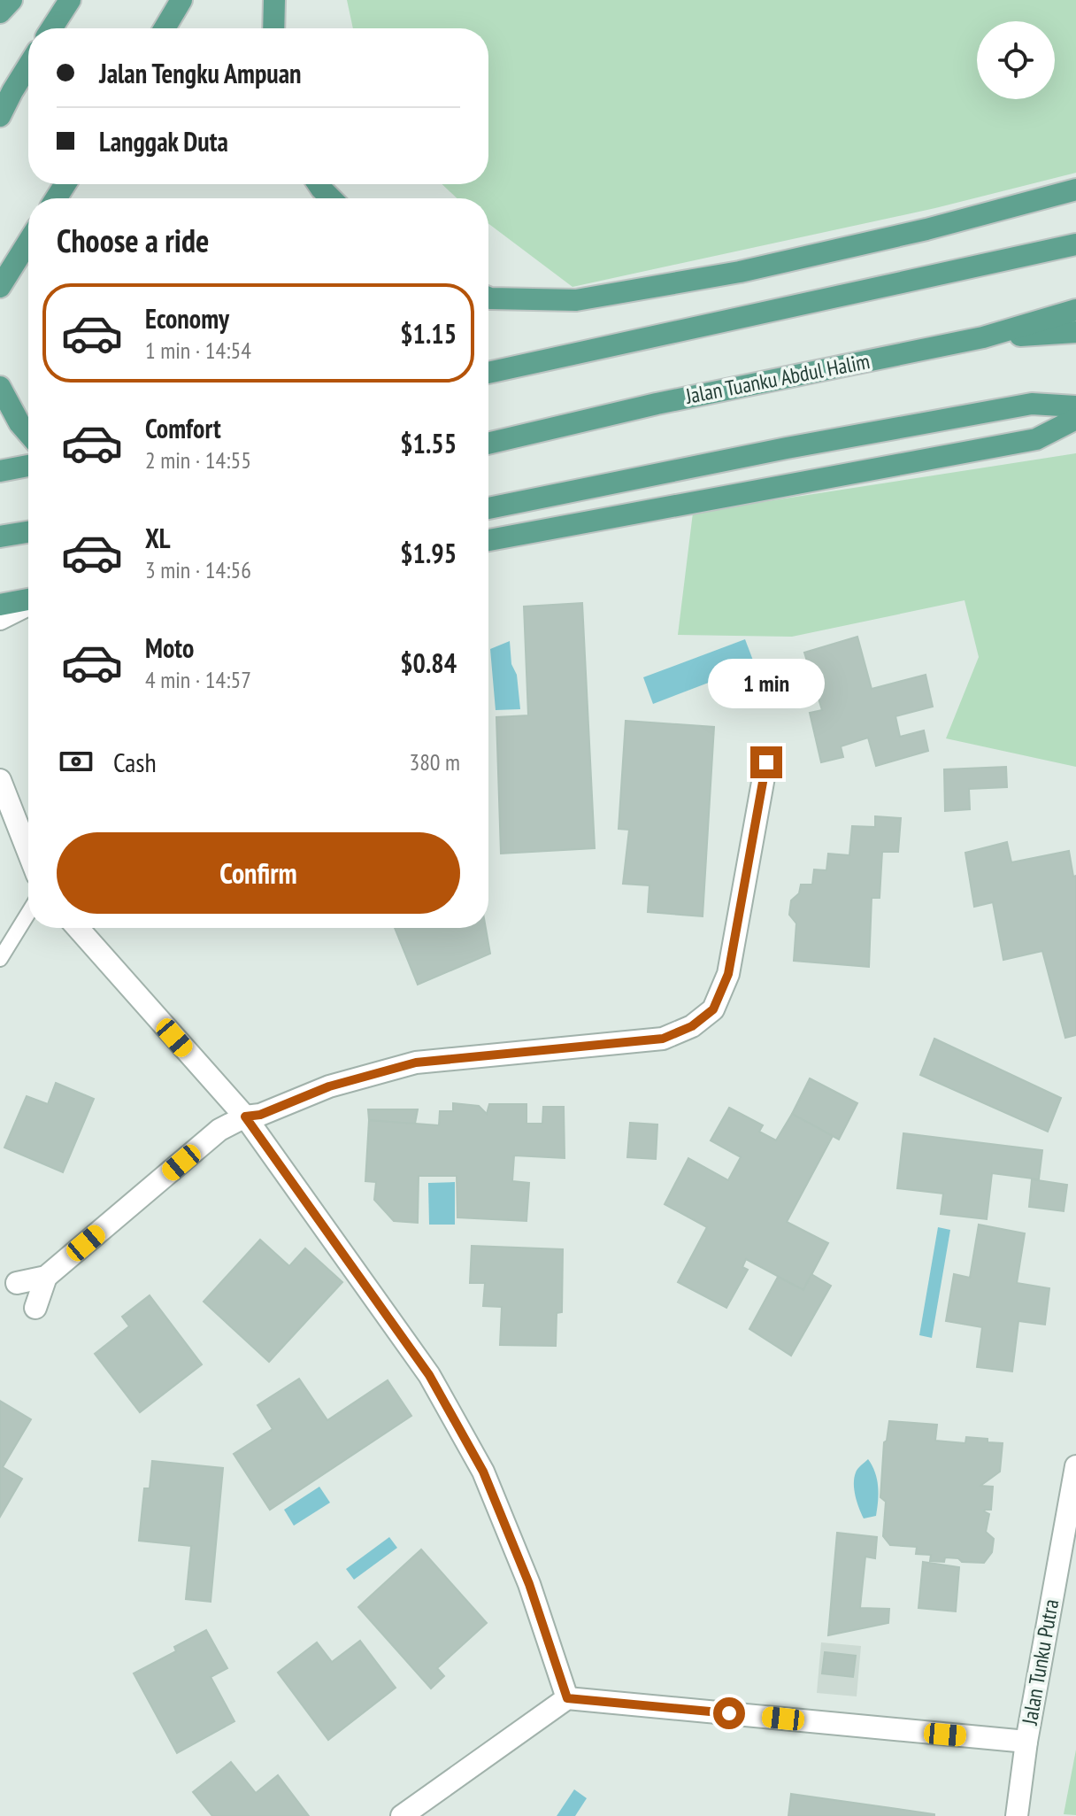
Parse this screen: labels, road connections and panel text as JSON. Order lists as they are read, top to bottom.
{
  "streets": {
    "main road": ["Jalan Tuanku Abdul Halim"],
    "street": ["Jalan Tunku Putra"]
  },
  "page": {
    "banner": ["Jalan Tengku Ampuan", "Langgak Duta"],
    "heading": "Choose a ride",
    "list": [
      {
        "name": "Economy",
        "note": "1 min · 14:54",
        "value": "$1.15"
      },
      {
        "name": "Comfort",
        "note": "2 min · 14:55",
        "value": "$1.55"
      },
      {
        "name": "XL",
        "note": "3 min · 14:56",
        "value": "$1.95"
      },
      {
        "name": "Moto",
        "note": "4 min · 14:57",
        "value": "$0.84"
      }
    ],
    "bubble": "1 min",
    "pay": ["Cash", "380 m"],
    "buttons": "Confirm"
  }
}
